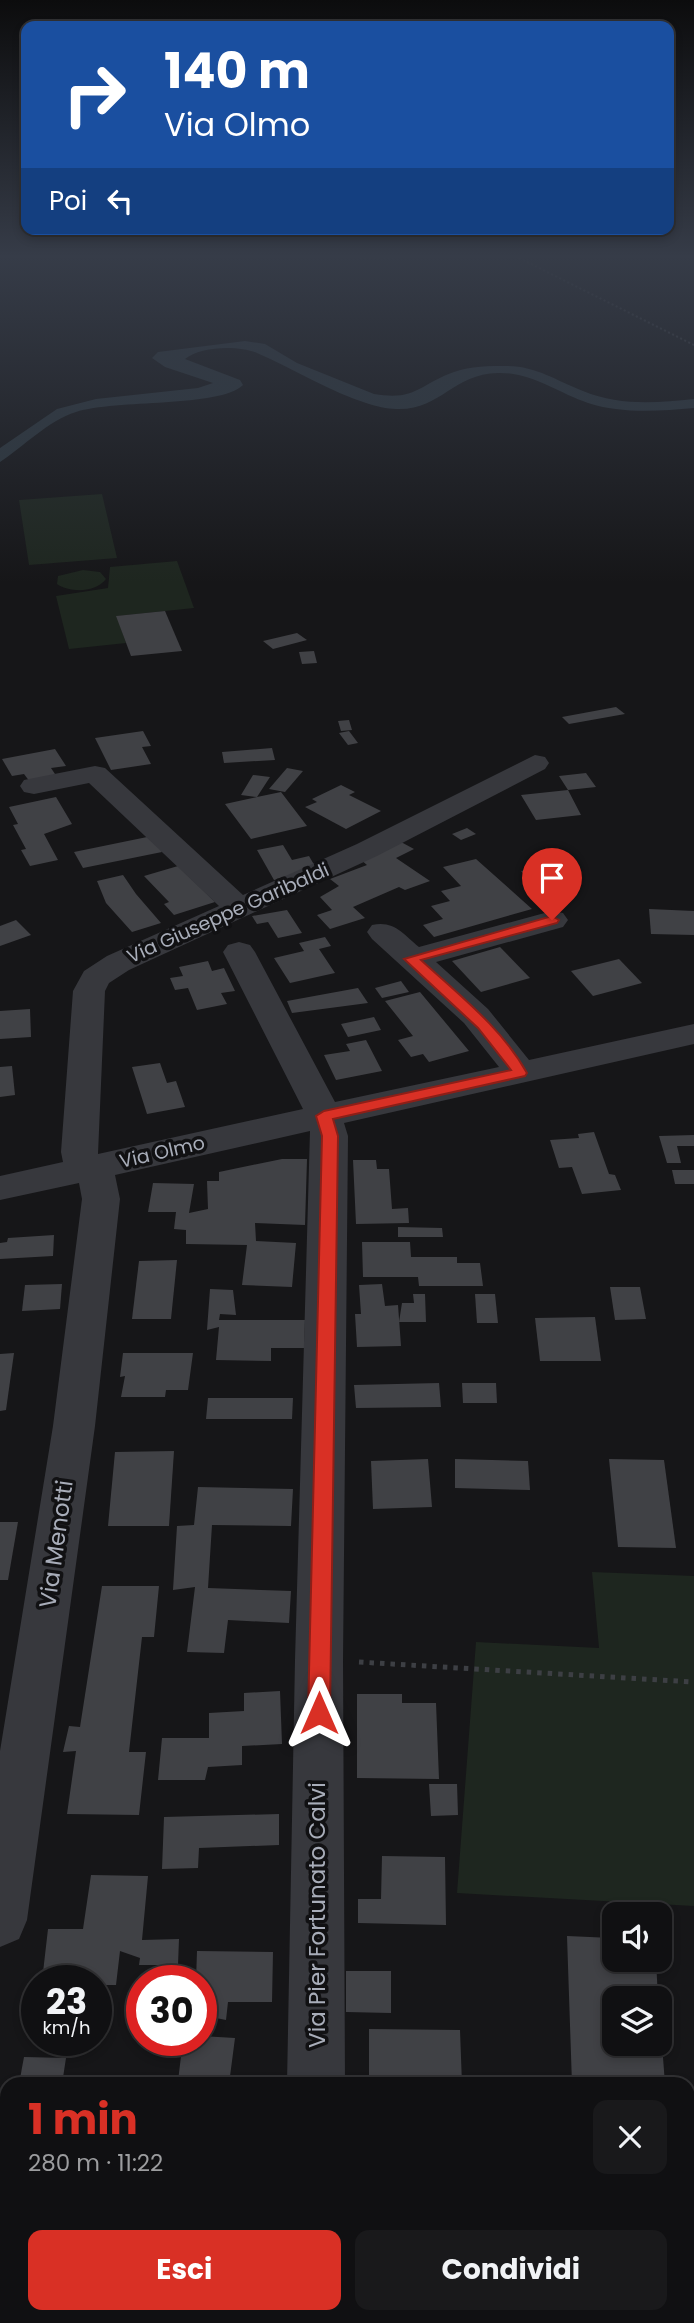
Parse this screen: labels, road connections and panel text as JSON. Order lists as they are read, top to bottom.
{
  "streets": {
    "street": [
      "Via Giuseppe Garibaldi",
      "Via Olmo",
      "Via Menotti",
      "Via Pier Fortunato Calvi"
    ]
  },
  "crossings": [
    ["Via Giuseppe Garibaldi", "Via Olmo"],
    ["Via Giuseppe Garibaldi", "Via Menotti"],
    ["Via Olmo", "Via Menotti"],
    ["Via Olmo", "Via Pier Fortunato Calvi"]
  ],
  "page": {
    "turn": ["140 m", "Via Olmo"],
    "then": "Poi",
    "speed": "23 km/h",
    "limit": "30",
    "heading": ["1 min", "280 m · 11:22"],
    "buttons": ["Esci", "Condividi"]
  }
}
